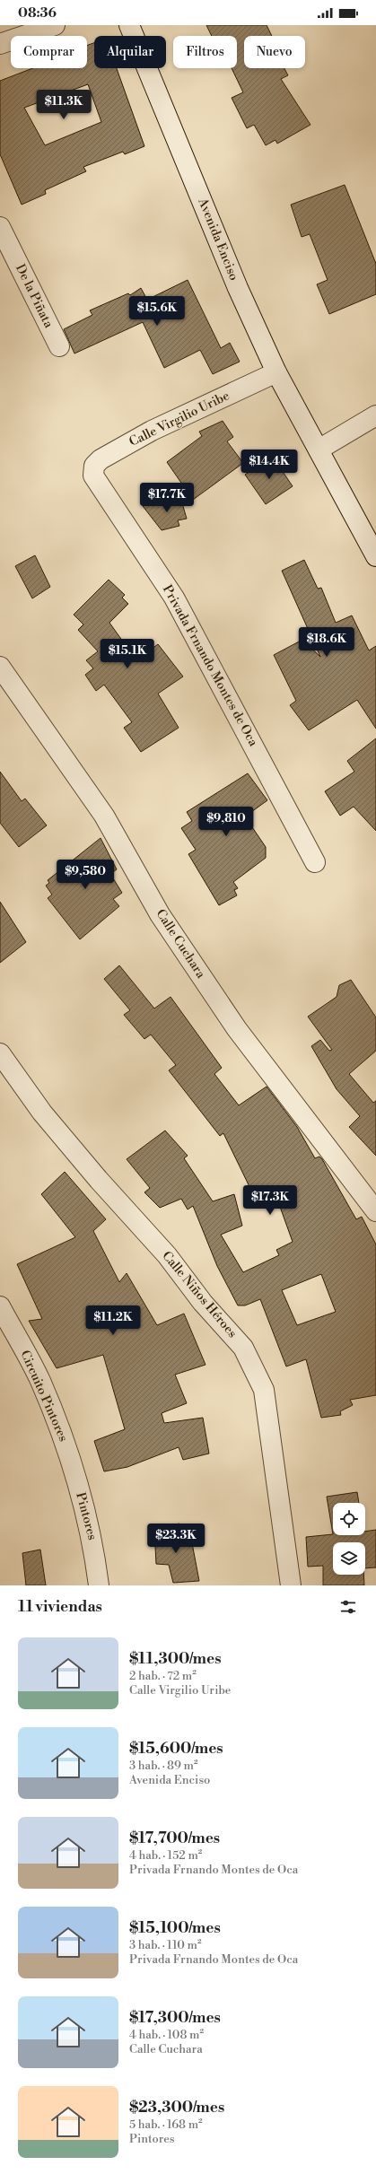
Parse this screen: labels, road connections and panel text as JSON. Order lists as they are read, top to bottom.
{
  "streets": {
    "street": [
      "Avenida Enciso",
      "De la Piñata",
      "Calle Virgilio Uribe",
      "Privada Frnando Montes de Oca",
      "Calle Cuchara",
      "Calle Niños Héroes",
      "Circuito Pintores",
      "Pintores"
    ]
  },
  "crossings": [
    ["Avenida Enciso", "Calle Virgilio Uribe"],
    ["Calle Virgilio Uribe", "Privada Frnando Montes de Oca"],
    ["Circuito Pintores", "Pintores"]
  ],
  "page": {
    "status": "08:36",
    "chip": [
      "Comprar",
      "Alquilar",
      "Filtros",
      "Nuevo"
    ],
    "price": [
      "$11.3K",
      "$15.6K",
      "$14.4K",
      "$17.7K",
      "$18.6K",
      "$15.1K",
      "$9,810",
      "$9,580",
      "$17.3K",
      "$11.2K",
      "$23.3K"
    ],
    "heading": "11 viviendas",
    "list": [
      {
        "name": "$11,300/mes",
        "note": "2 hab. · 72 m² · Calle Virgilio Uribe"
      },
      {
        "name": "$15,600/mes",
        "note": "3 hab. · 89 m² · Avenida Enciso"
      },
      {
        "name": "$17,700/mes",
        "note": "4 hab. · 152 m² · Privada Frnando Montes de Oca"
      },
      {
        "name": "$15,100/mes",
        "note": "3 hab. · 110 m² · Privada Frnando Montes de Oca"
      },
      {
        "name": "$17,300/mes",
        "note": "4 hab. · 108 m² · Calle Cuchara"
      },
      {
        "name": "$23,300/mes",
        "note": "5 hab. · 168 m² · Pintores"
      }
    ]
  }
}
